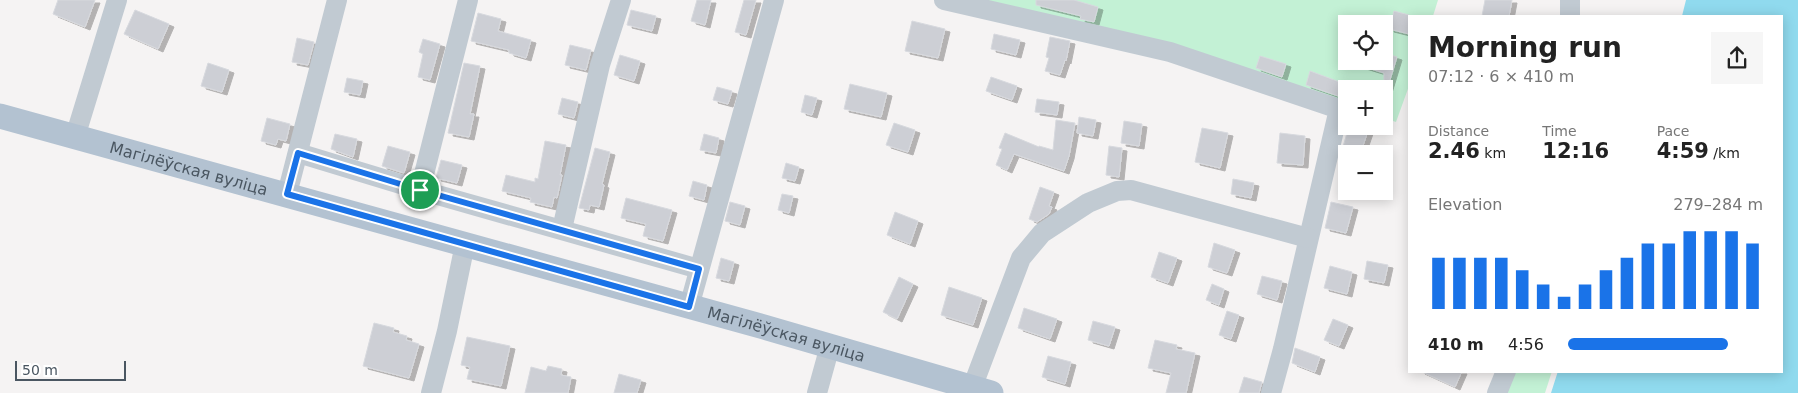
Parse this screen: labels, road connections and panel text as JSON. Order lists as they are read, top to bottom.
{
  "streets": {
    "main road": ["Магілёўская вуліца"]
  },
  "scale_bar": "50 m",
  "page": {
    "map_buttons": ["+", "−"],
    "heading": ["Morning run", "07:12 · 6 × 410 m"],
    "stats": [
      ["Distance", "2.46 km"],
      ["Time", "12:16"],
      ["Pace", "4:59 /km"]
    ],
    "chart": ["Elevation", "279–284 m"],
    "list": [
      {
        "name": "410 m",
        "note": "4:56"
      }
    ],
    "scale": "50 m"
  }
}
